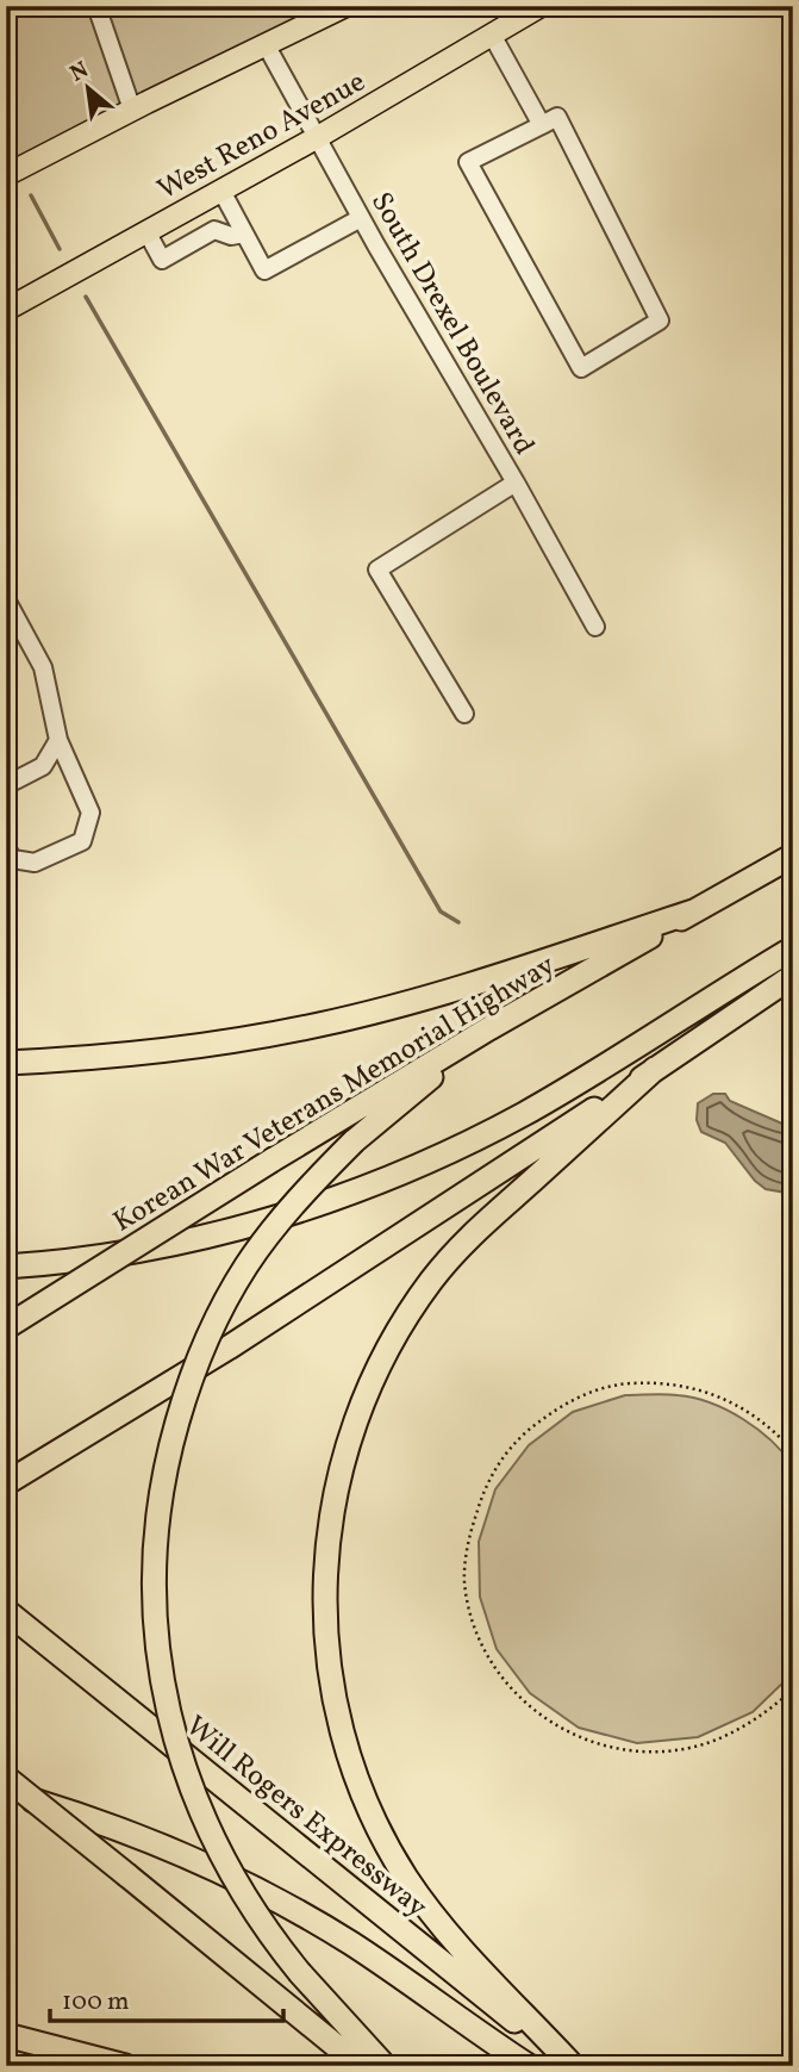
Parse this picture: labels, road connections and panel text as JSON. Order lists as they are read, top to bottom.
{
  "streets": {
    "highway": ["Korean War Veterans Memorial Highway", "Will Rogers Expressway"],
    "main road": ["West Reno Avenue"],
    "street": ["South Drexel Boulevard"]
  },
  "crossings": [
    ["West Reno Avenue", "South Drexel Boulevard"]
  ],
  "scale_bar": "100 m",
  "north": "top left"
}
